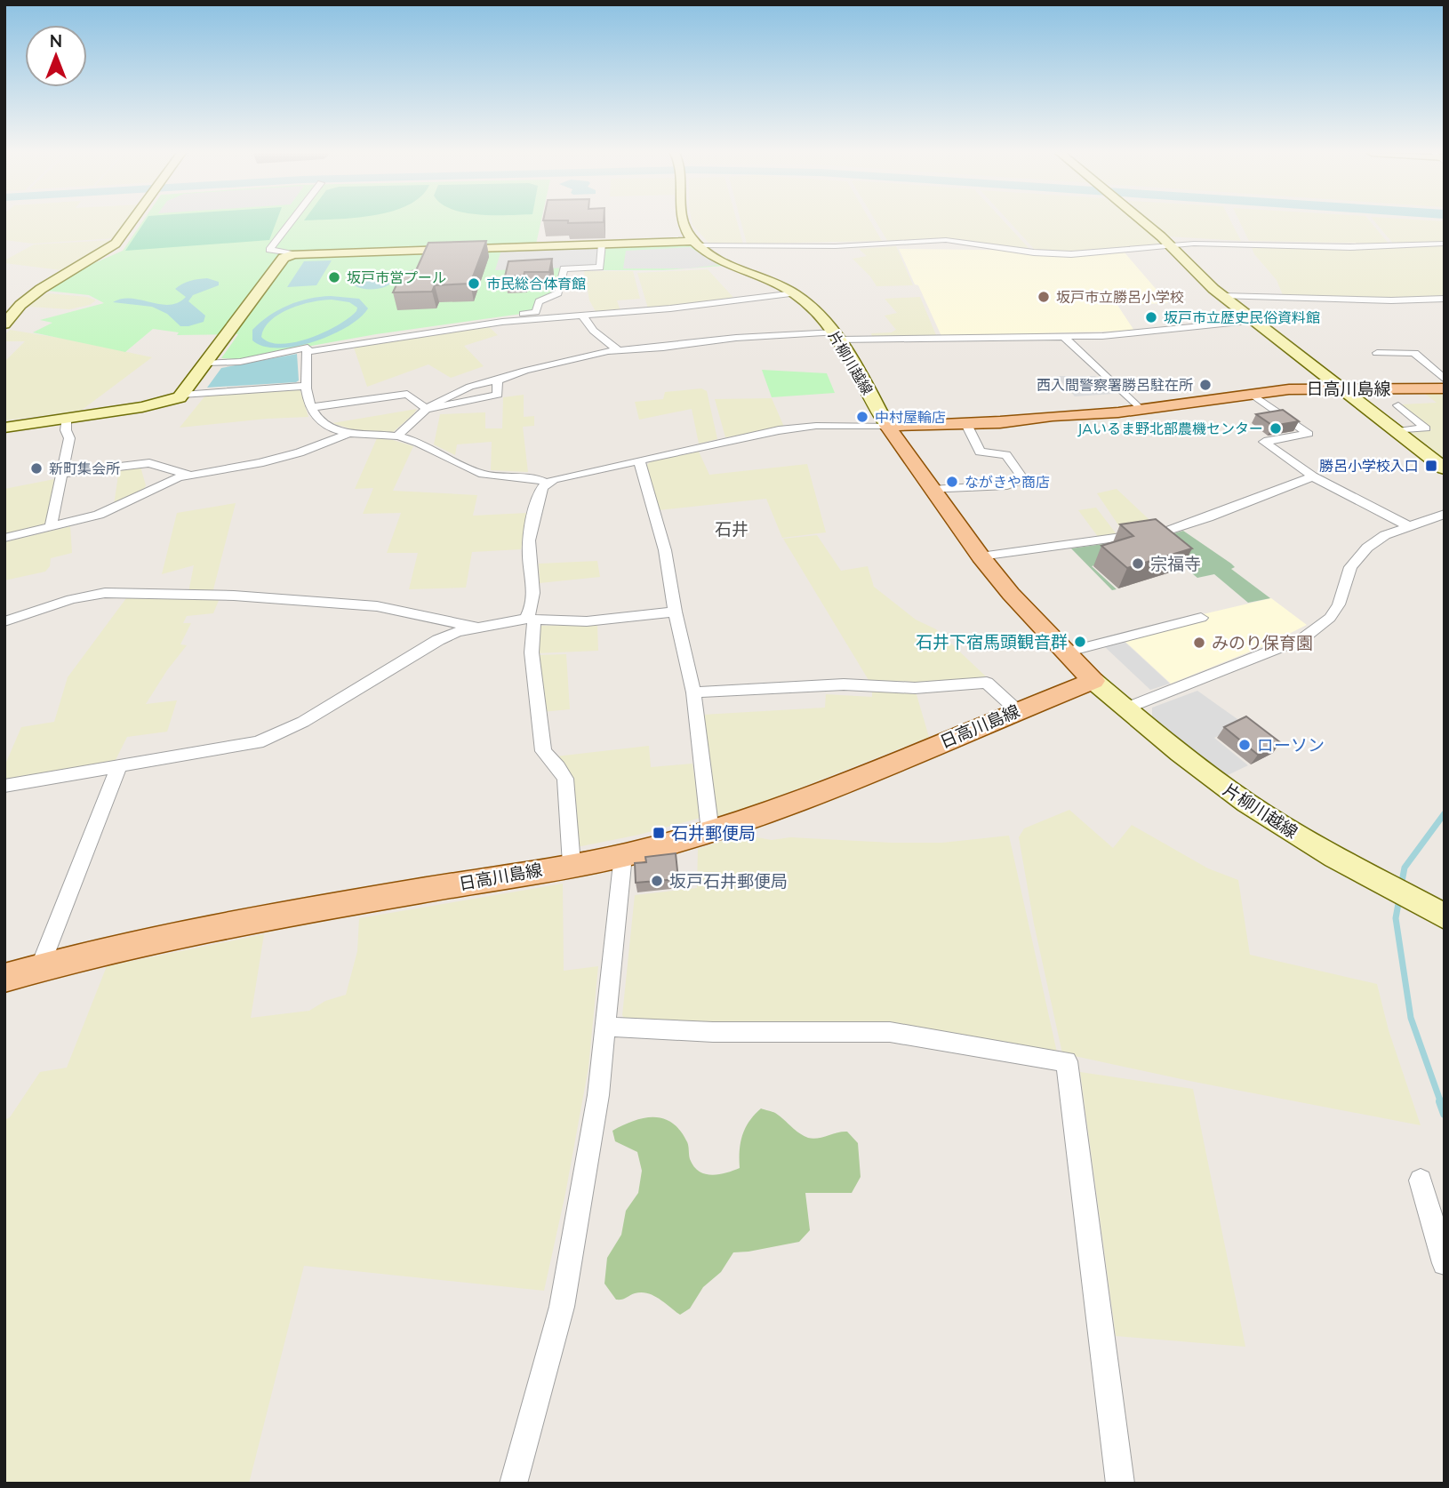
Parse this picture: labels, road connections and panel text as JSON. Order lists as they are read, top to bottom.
{
  "streets": {
    "main road": ["日高川島線"],
    "street": ["片柳川越線"]
  },
  "crossings": [
    ["片柳川越線", "日高川島線"]
  ],
  "districts": ["石井"],
  "places": {
    "other": [
      "坂戸市営プール",
      "市民総合体育館",
      "坂戸市立勝呂小学校",
      "坂戸市立歴史民俗資料館",
      "西入間警察署勝呂駐在所",
      "中村屋輪店",
      "JAいるま野北部農機センター",
      "新町集会所",
      "ながきや商店",
      "宗福寺",
      "石井下宿馬頭観音群",
      "みのり保育園",
      "ローソン",
      "坂戸石井郵便局"
    ],
    "transit": ["勝呂小学校入口", "石井郵便局"]
  },
  "north": "top"
}
